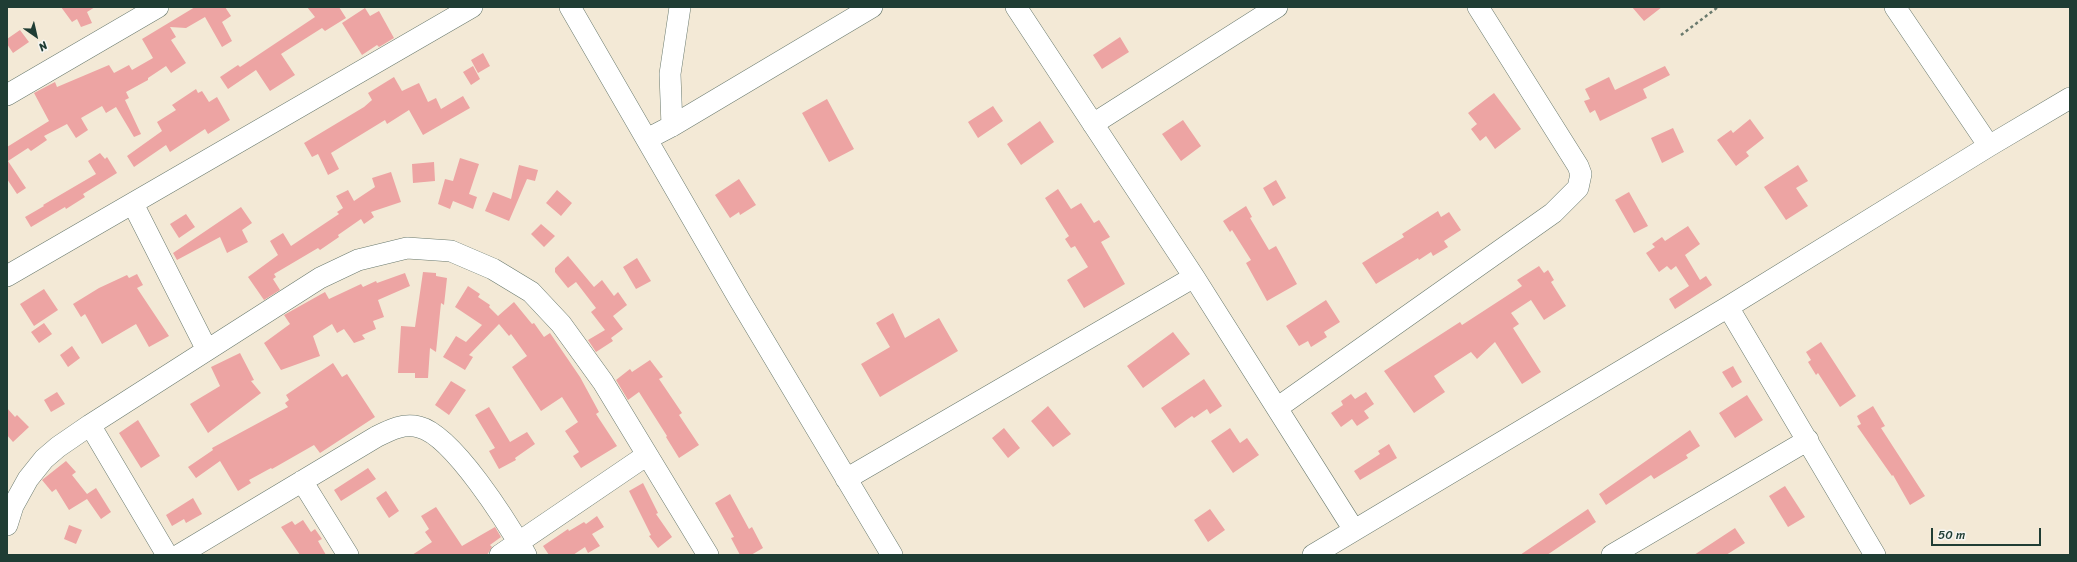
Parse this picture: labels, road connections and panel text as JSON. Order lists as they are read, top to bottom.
{
  "scale_bar": "50 m",
  "north": "bottom right"
}
